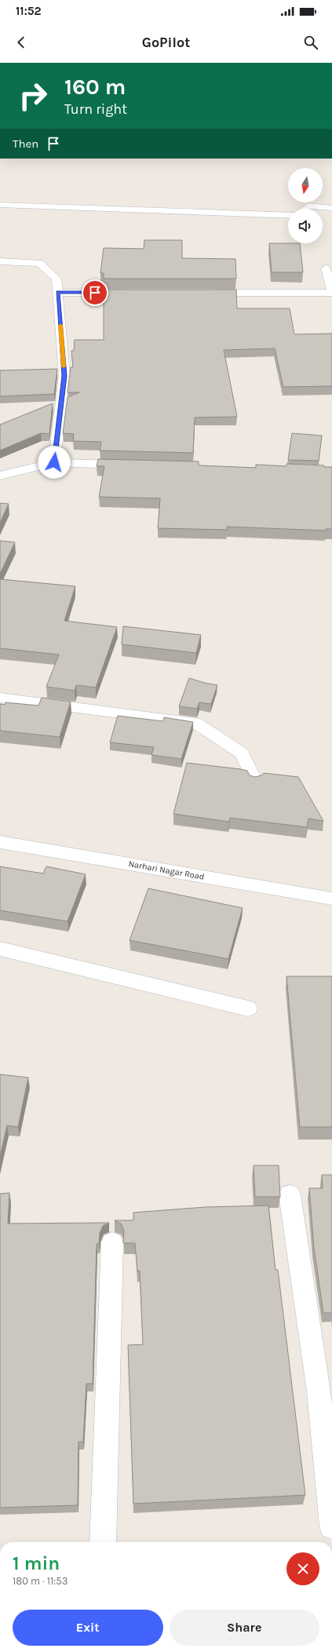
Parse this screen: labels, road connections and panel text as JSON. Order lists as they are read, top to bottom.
{
  "streets": {
    "street": ["Narhari Nagar Road"]
  },
  "north": "bottom",
  "page": {
    "status": "11:52",
    "header": "GoPilot",
    "turn": ["160 m", "Turn right"],
    "then": "Then",
    "heading": ["1 min", "180 m · 11:53"],
    "buttons": ["Exit", "Share"]
  }
}
